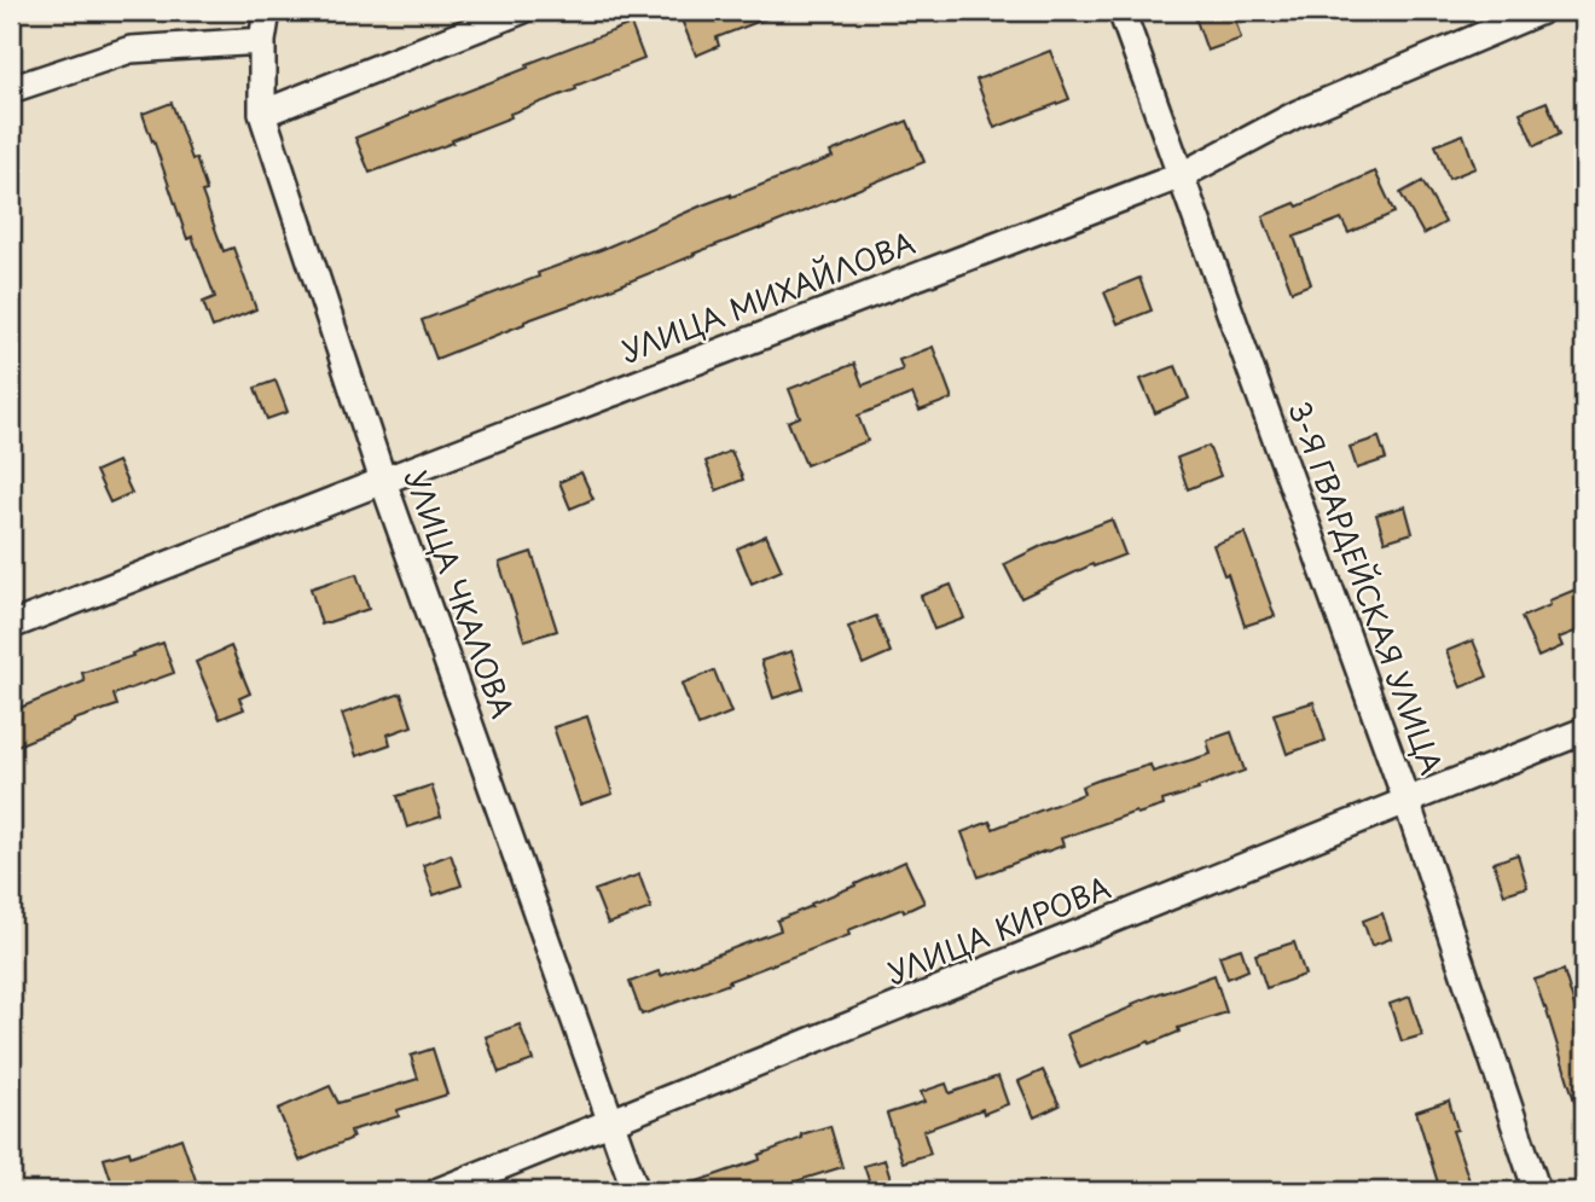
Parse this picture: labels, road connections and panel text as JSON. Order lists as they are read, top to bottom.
{
  "streets": {
    "street": [
      "УЛИЦА МИХАЙЛОВА",
      "3-Я ГВАРДЕЙСКАЯ УЛИЦА",
      "УЛИЦА ЧКАЛОВА",
      "УЛИЦА КИРОВА"
    ]
  },
  "crossings": [
    ["УЛИЦА МИХАЙЛОВА", "3-Я ГВАРДЕЙСКАЯ УЛИЦА"],
    ["УЛИЦА МИХАЙЛОВА", "УЛИЦА ЧКАЛОВА"],
    ["3-Я ГВАРДЕЙСКАЯ УЛИЦА", "УЛИЦА КИРОВА"],
    ["УЛИЦА ЧКАЛОВА", "УЛИЦА КИРОВА"]
  ]
}
